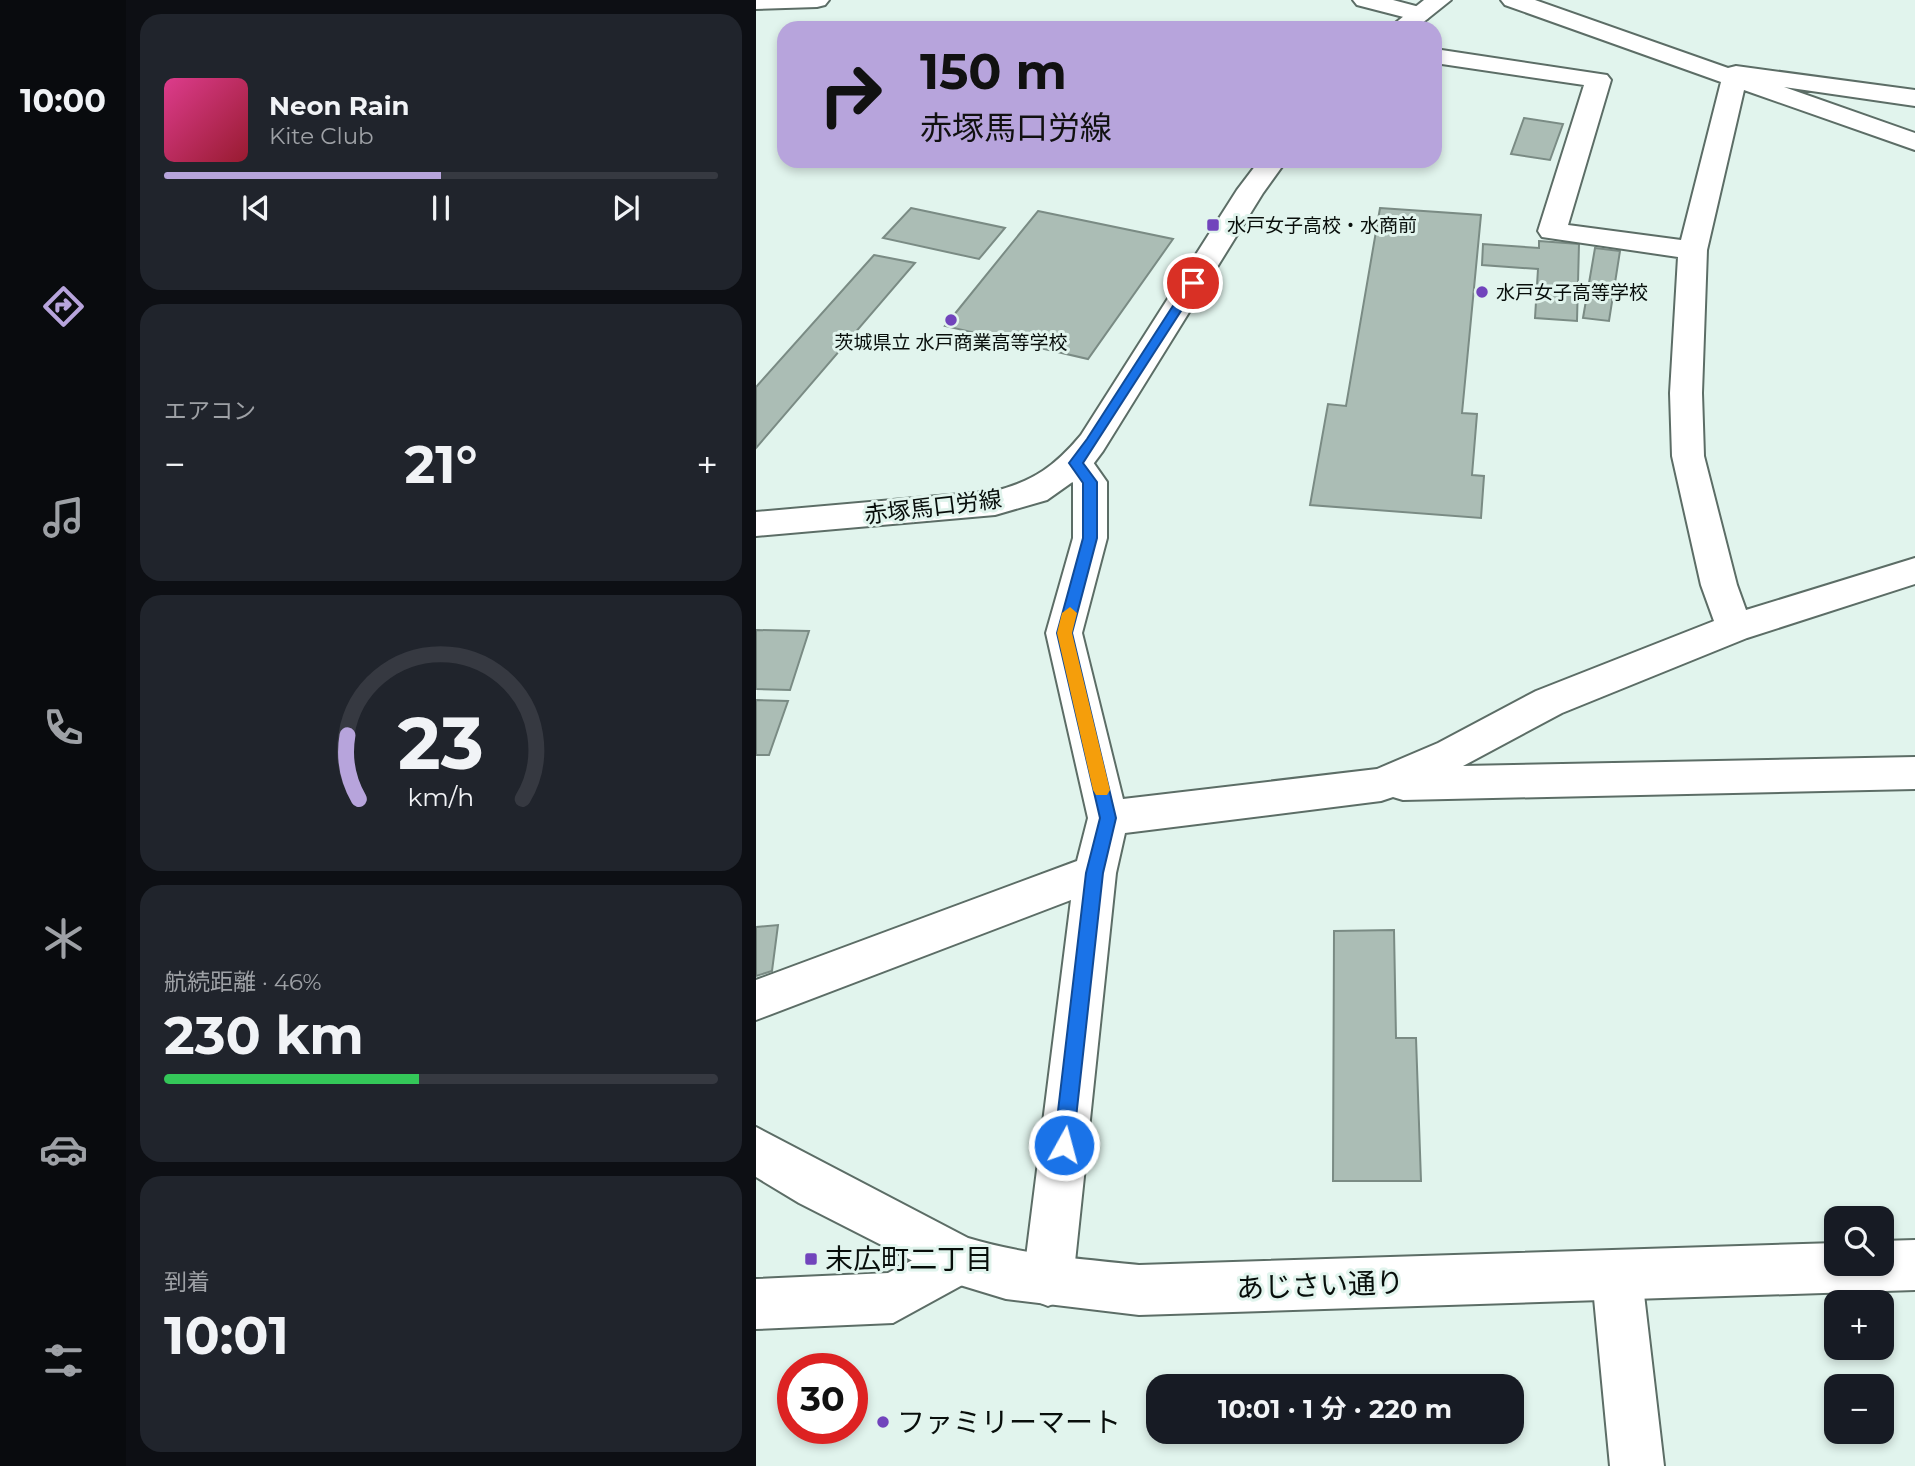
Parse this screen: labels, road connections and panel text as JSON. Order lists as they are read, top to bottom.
{
  "streets": {
    "main road": ["赤塚馬口労線", "あじさい通り"]
  },
  "places": {
    "transit": ["水戸女子高校・水商前", "末広町二丁目"],
    "other": ["水戸女子高等学校", "茨城県立 水戸商業高等学校", "ファミリーマート"]
  },
  "page": {
    "tabs": "10:00",
    "turn": ["150 m", "赤塚馬口労線"],
    "song": ["Neon Rain", "Kite Club"],
    "tile": [
      "エアコン",
      ["航続距離 · 46%", "230 km"],
      ["到着", "10:01"]
    ],
    "heat": ["−", "21°", "+"],
    "map_buttons": ["+", "−"],
    "limit": "30",
    "trip": "10:01 · 1 分 · 220 m",
    "gauge": ["23", "km/h"]
  }
}
